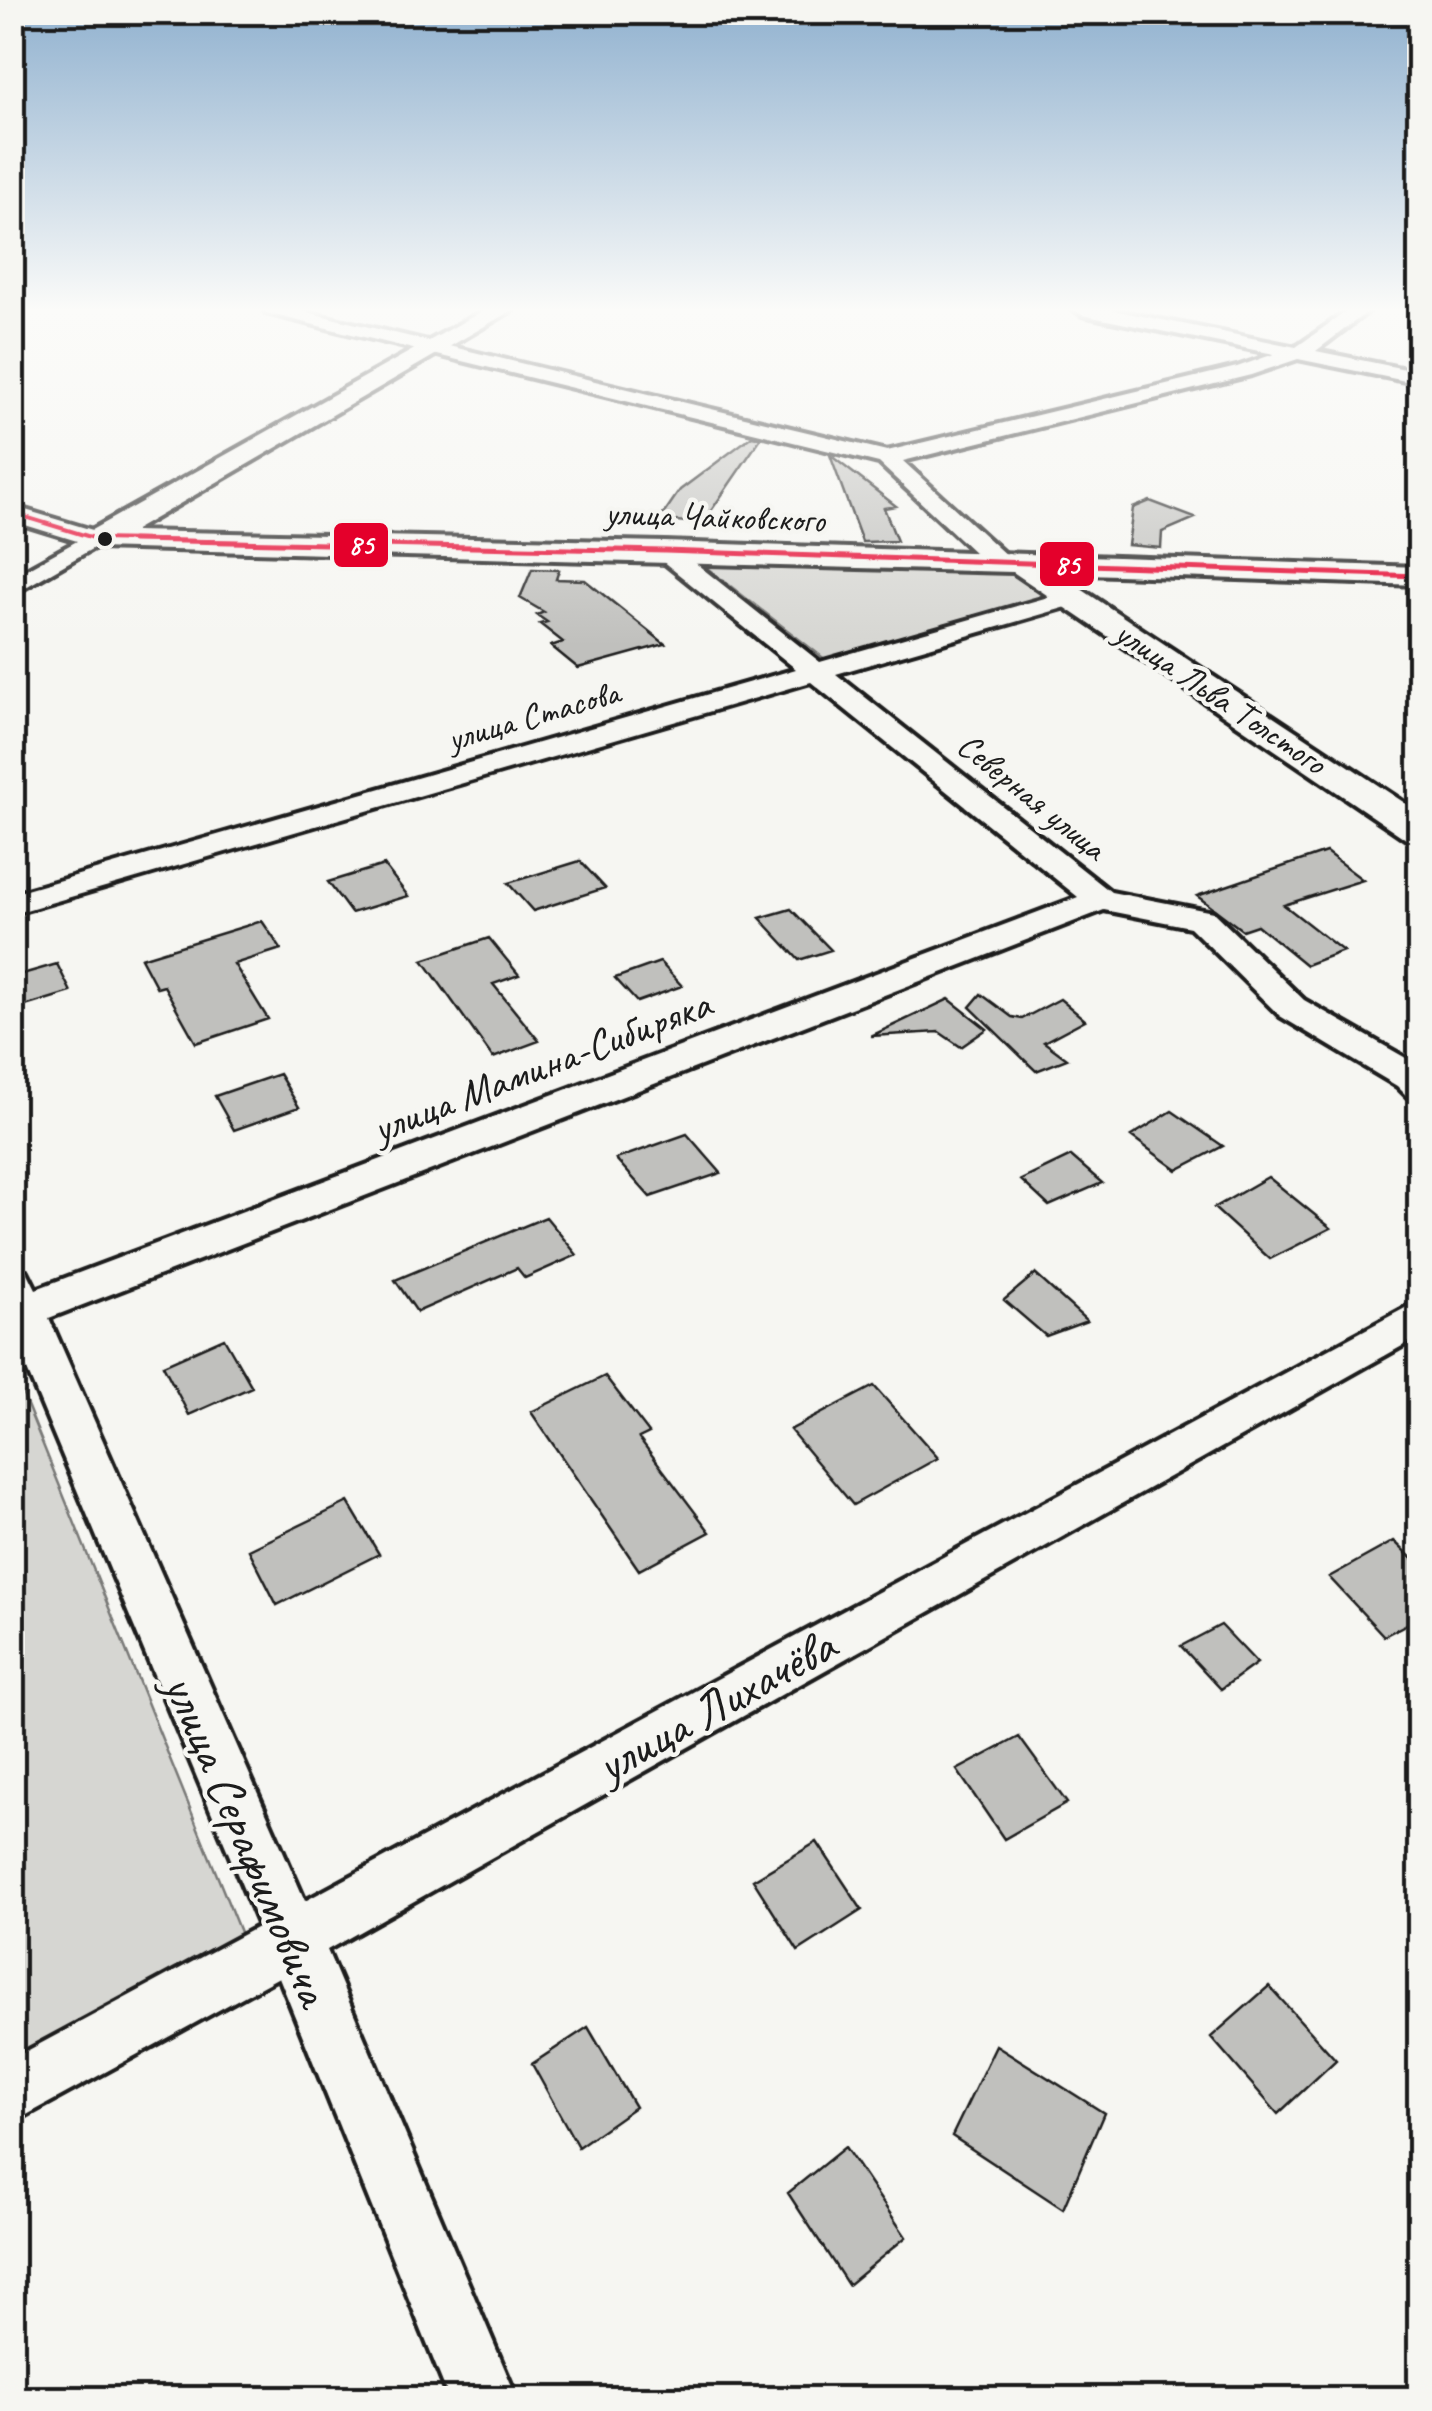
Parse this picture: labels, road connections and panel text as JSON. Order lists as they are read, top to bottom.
{
  "streets": {
    "street": [
      "улица Чайковского",
      "улица Льва Толстого",
      "улица Стасова",
      "Северная улица",
      "улица Мамина-Сибиряка",
      "улица Лихачёва",
      "улица Серафимовича"
    ]
  },
  "crossings": [
    ["улица Чайковского", "улица Льва Толстого"],
    ["улица Чайковского", "Северная улица"],
    ["улица Льва Толстого", "улица Стасова"],
    ["улица Стасова", "Северная улица"],
    ["Северная улица", "улица Мамина-Сибиряка"],
    ["улица Мамина-Сибиряка", "улица Серафимовича"],
    ["улица Лихачёва", "улица Серафимовича"]
  ],
  "lines": ["transit line 85"]
}
